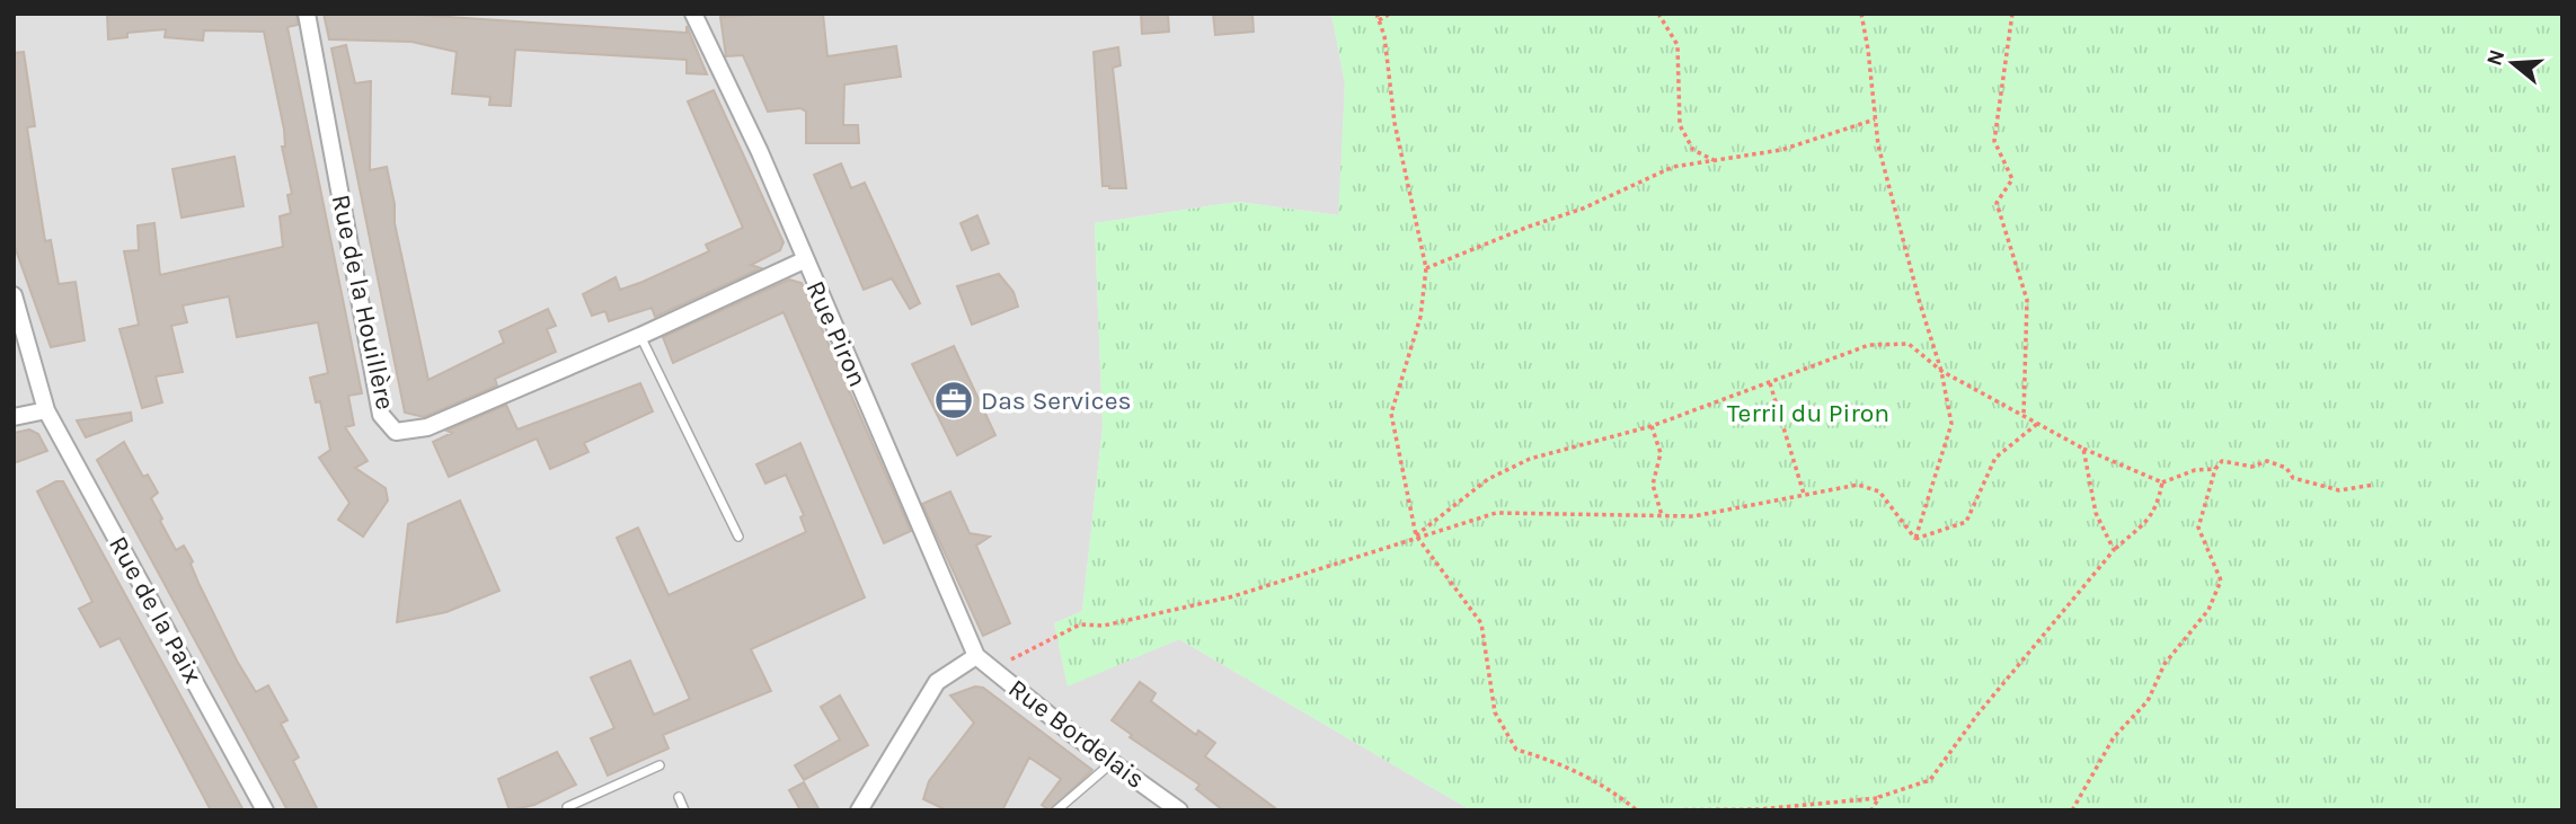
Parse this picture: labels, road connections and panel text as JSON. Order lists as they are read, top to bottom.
{
  "streets": {
    "street": [
      "Rue de la Houillère",
      "Rue Piron",
      "Rue de la Paix",
      "Rue Bordelais"
    ]
  },
  "crossings": [
    ["Rue de la Houillère", "Rue Piron"],
    ["Rue Piron", "Rue Bordelais"]
  ],
  "parks": ["Terril du Piron"],
  "places": {
    "office": ["Das Services"]
  },
  "north": "left"
}
